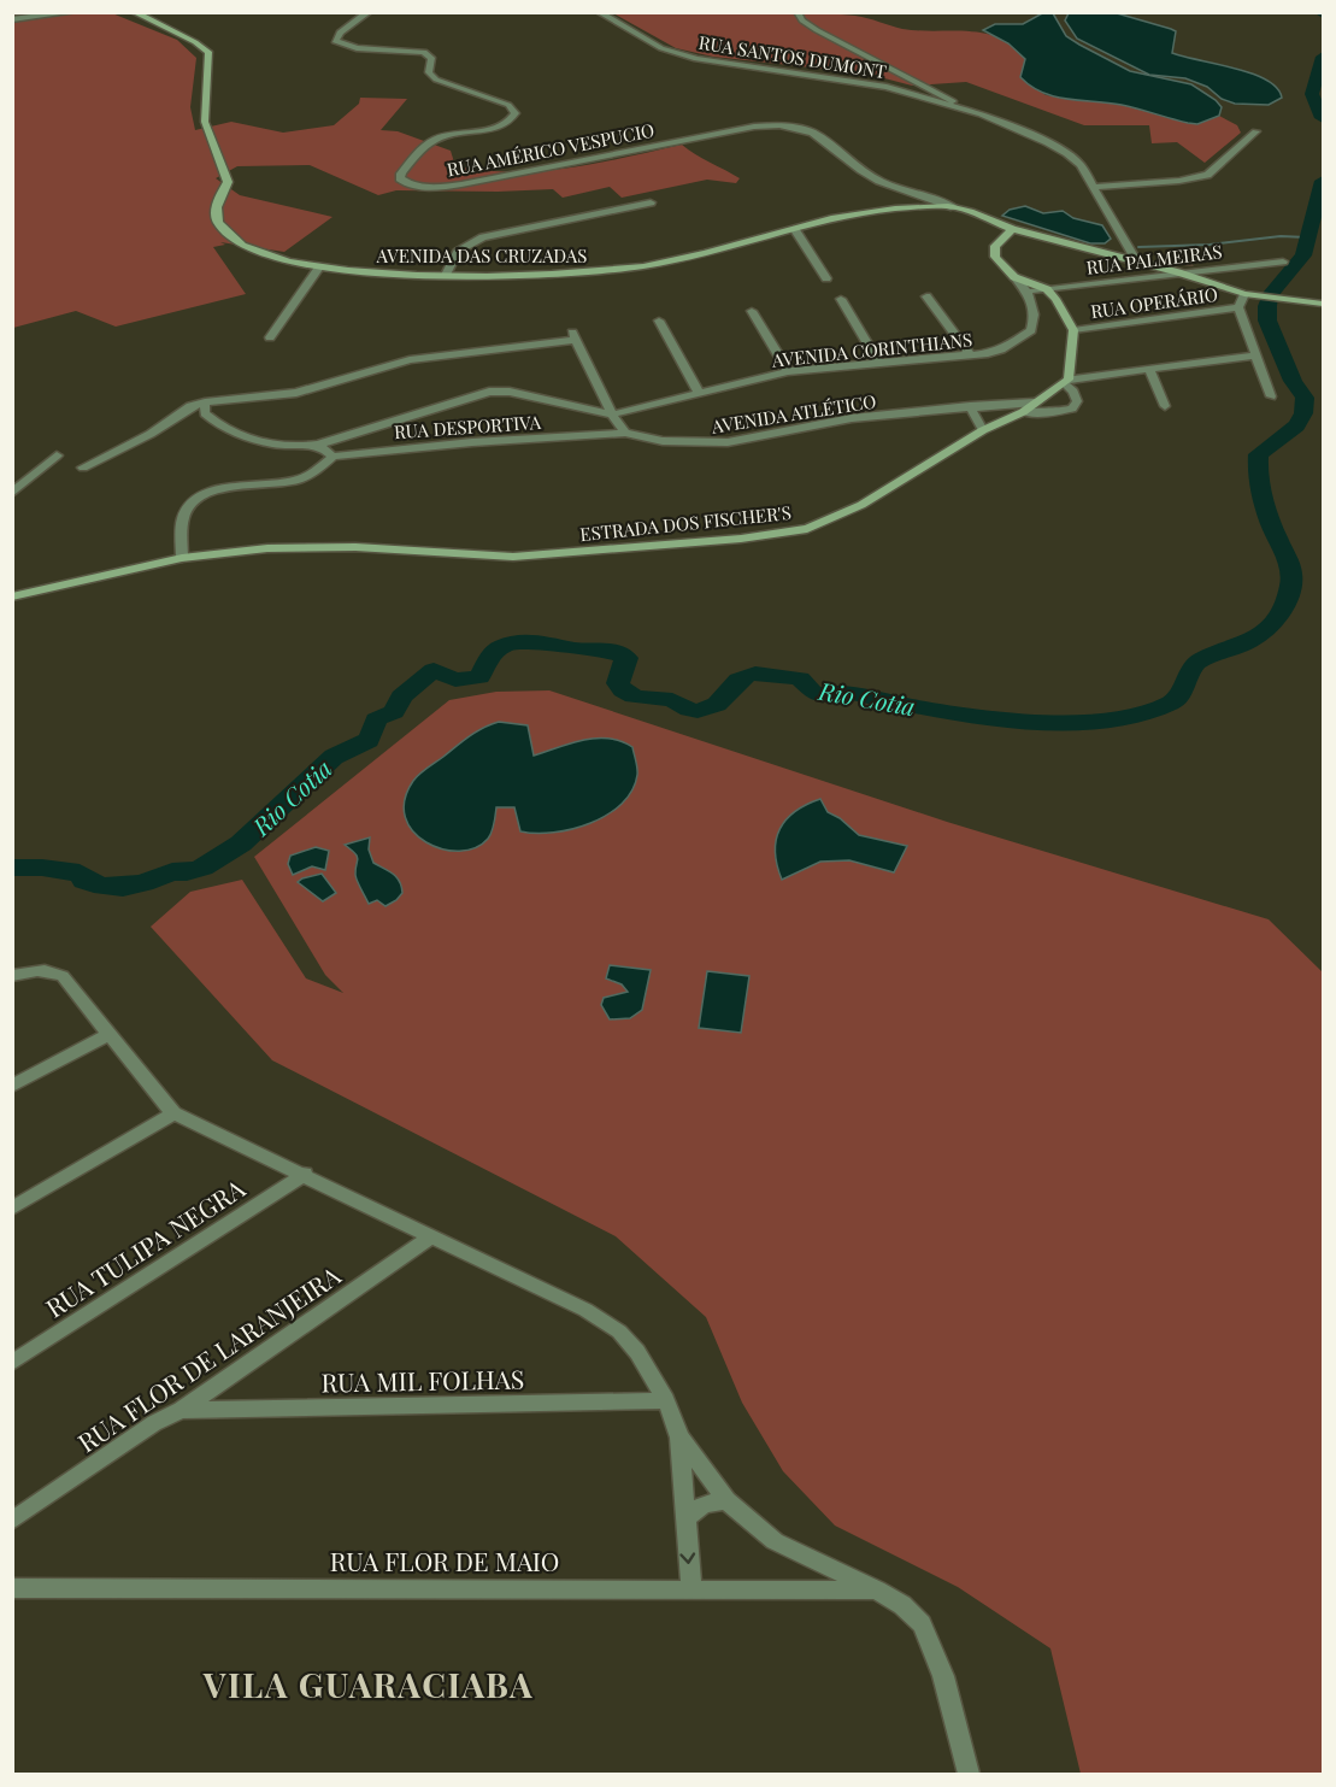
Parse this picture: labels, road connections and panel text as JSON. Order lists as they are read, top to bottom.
{
  "streets": {
    "street": [
      "RUA SANTOS DUMONT",
      "RUA AMÉRICO VESPUCIO",
      "AVENIDA DAS CRUZADAS",
      "RUA PALMEIRAS",
      "RUA OPERÁRIO",
      "AVENIDA CORINTHIANS",
      "AVENIDA ATLÉTICO",
      "RUA DESPORTIVA",
      "ESTRADA DOS FISCHER'S",
      "RUA TULIPA NEGRA",
      "RUA FLOR DE LARANJEIRA",
      "RUA MIL FOLHAS",
      "RUA FLOR DE MAIO"
    ]
  },
  "crossings": [
    ["RUA AMÉRICO VESPUCIO", "AVENIDA DAS CRUZADAS"],
    ["RUA PALMEIRAS", "AVENIDA CORINTHIANS"],
    ["AVENIDA ATLÉTICO", "RUA DESPORTIVA"],
    ["AVENIDA ATLÉTICO", "ESTRADA DOS FISCHER'S"],
    ["RUA FLOR DE LARANJEIRA", "RUA MIL FOLHAS"]
  ],
  "districts": ["VILA GUARACIABA"],
  "water": ["Rio Cotia"]
}
